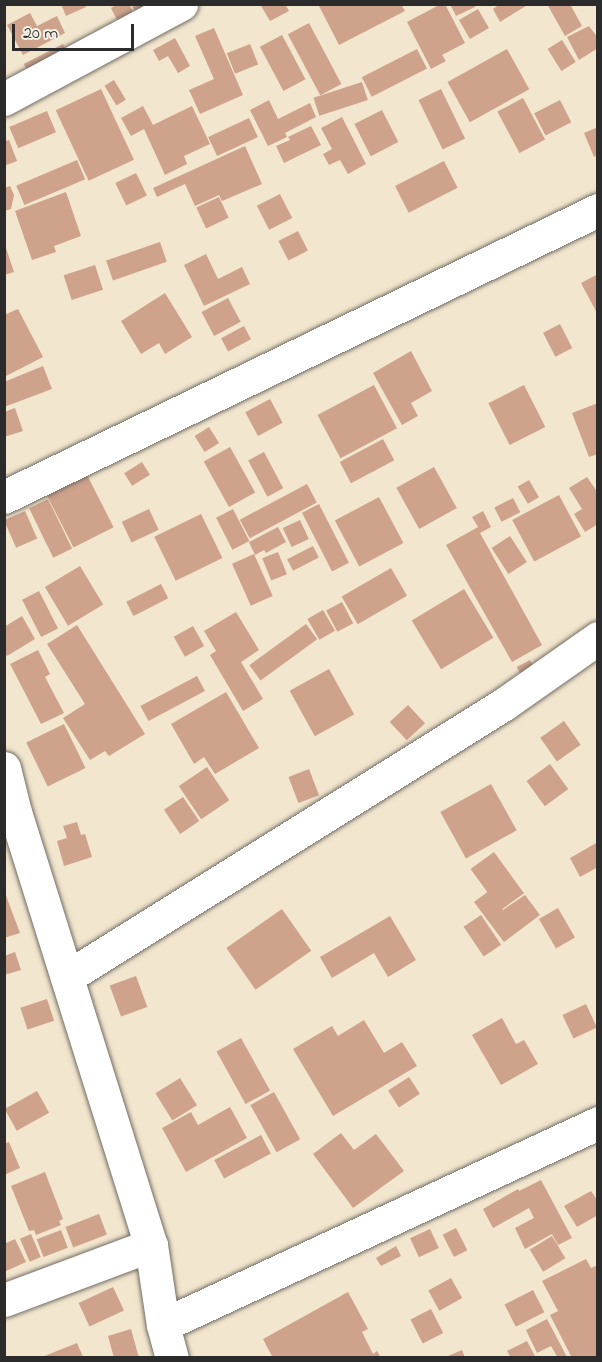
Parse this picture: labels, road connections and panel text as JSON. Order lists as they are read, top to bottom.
{
  "scale_bar": "20 m"
}
